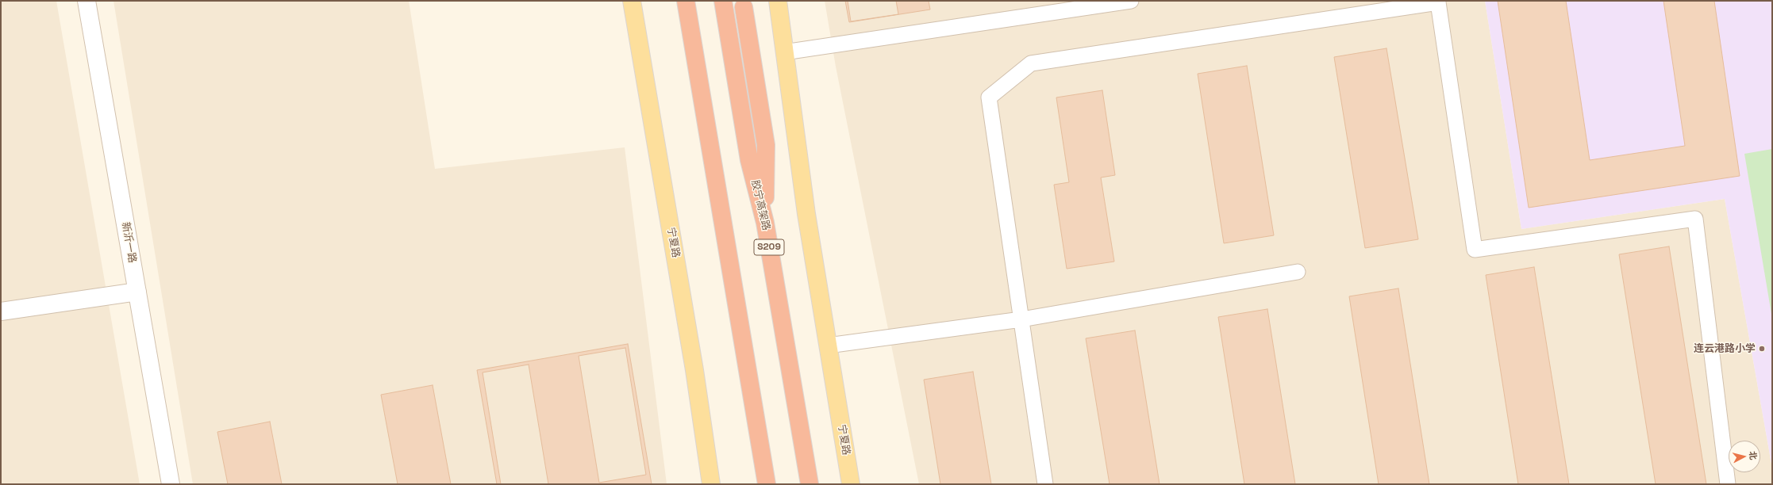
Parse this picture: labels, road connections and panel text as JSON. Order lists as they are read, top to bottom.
{
  "streets": {
    "highway": ["胶宁高架路", "S209"],
    "main road": ["宁夏路"],
    "street": ["新沂一路"]
  },
  "places": ["连云港路小学"],
  "north": "right"
}
